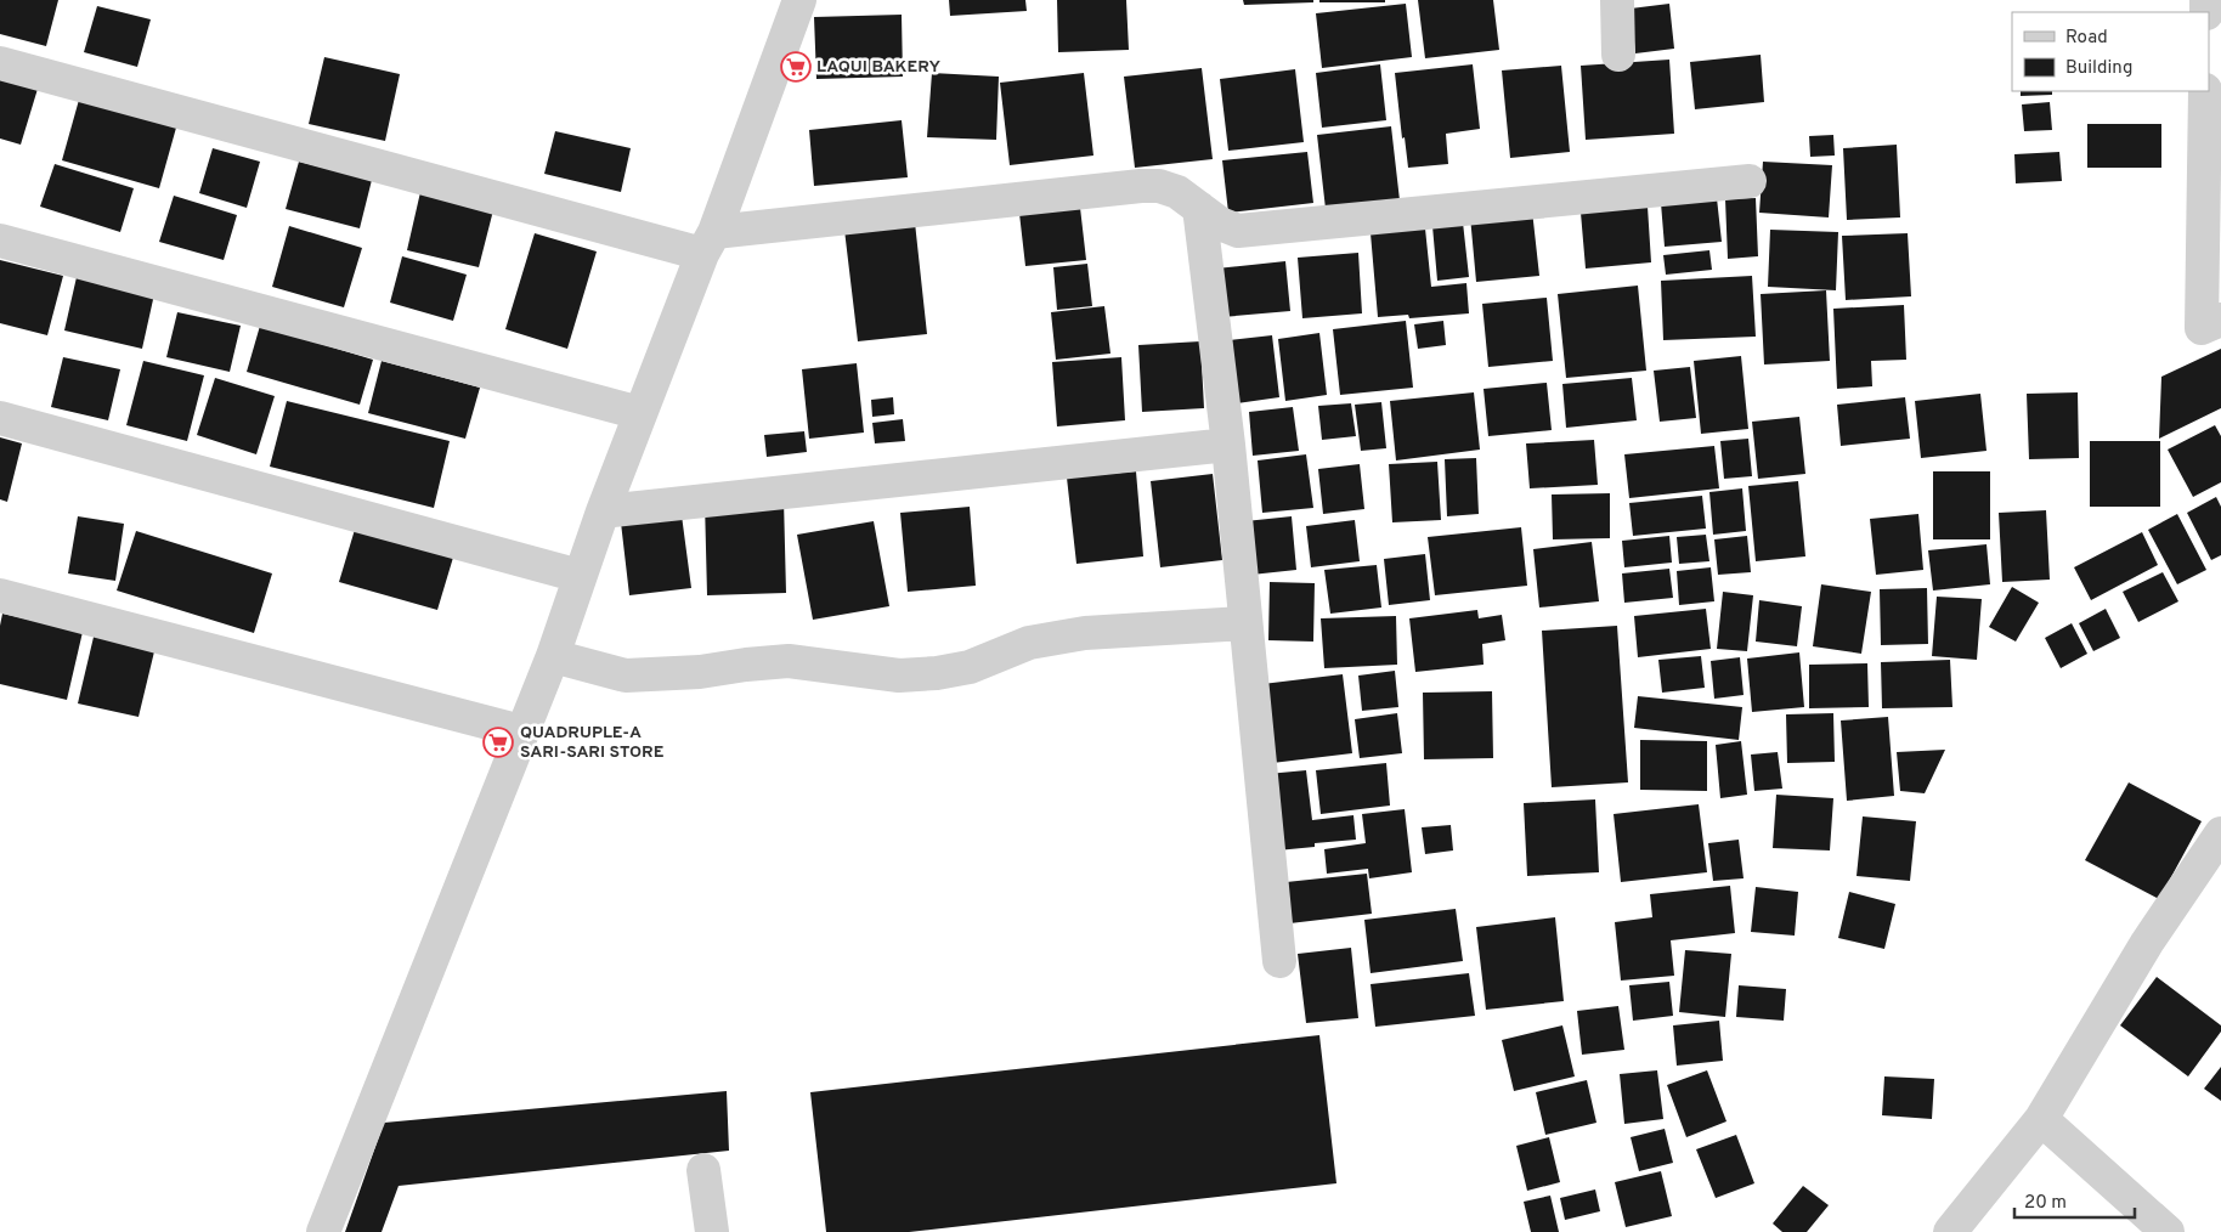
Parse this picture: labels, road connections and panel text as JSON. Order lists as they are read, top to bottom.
{
  "places": {
    "supermarket": ["LAQUI BAKERY", "QUADRUPLE-A SARI-SARI STORE"]
  },
  "legend": ["Road", "Building"],
  "scale_bar": "20 m"
}
